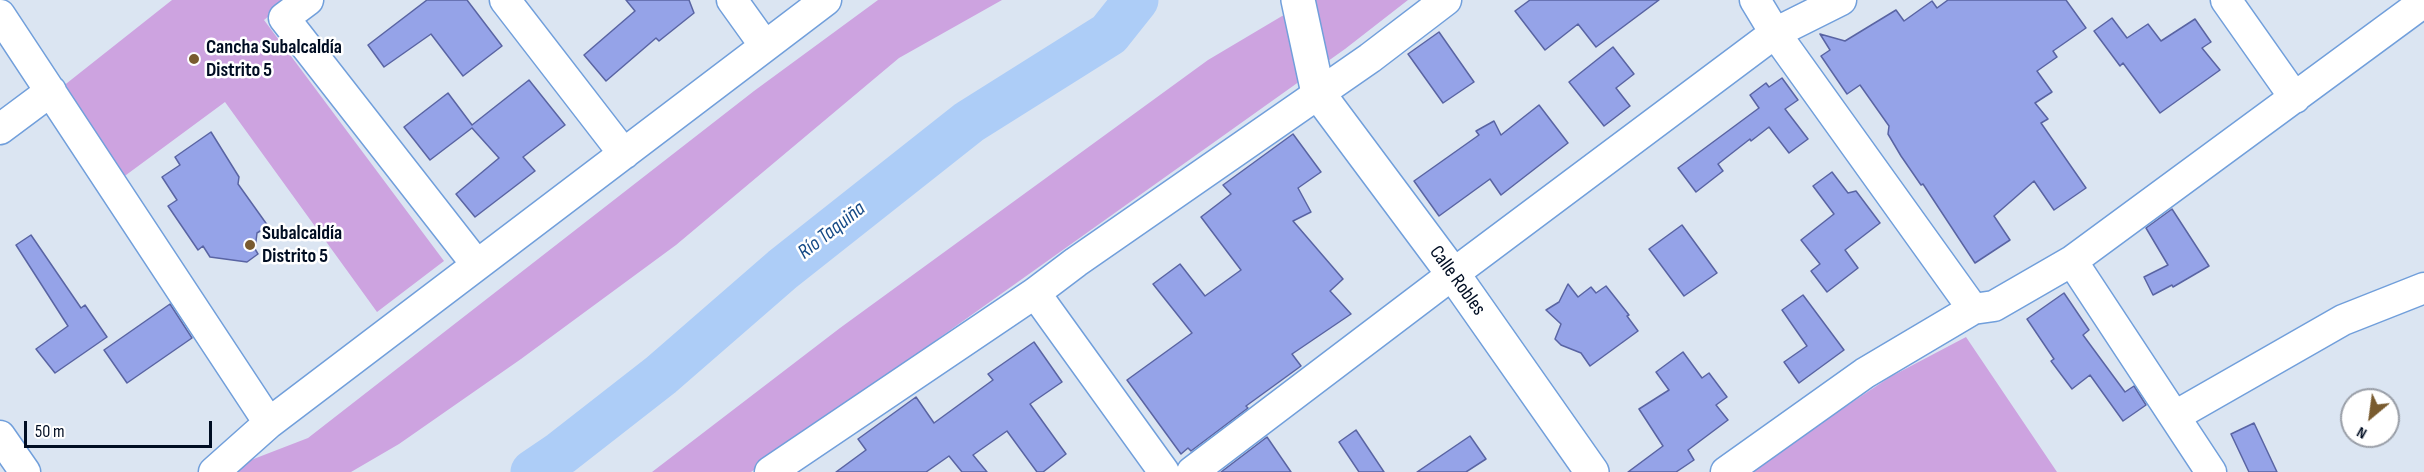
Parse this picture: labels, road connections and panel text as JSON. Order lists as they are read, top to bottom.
{
  "streets": {
    "street": ["Calle Robles"]
  },
  "water": ["Río Taquiña"],
  "places": ["Cancha Subalcaldía Distrito 5", "Subalcaldía Distrito 5"],
  "scale_bar": "50 m",
  "north": "bottom left"
}
